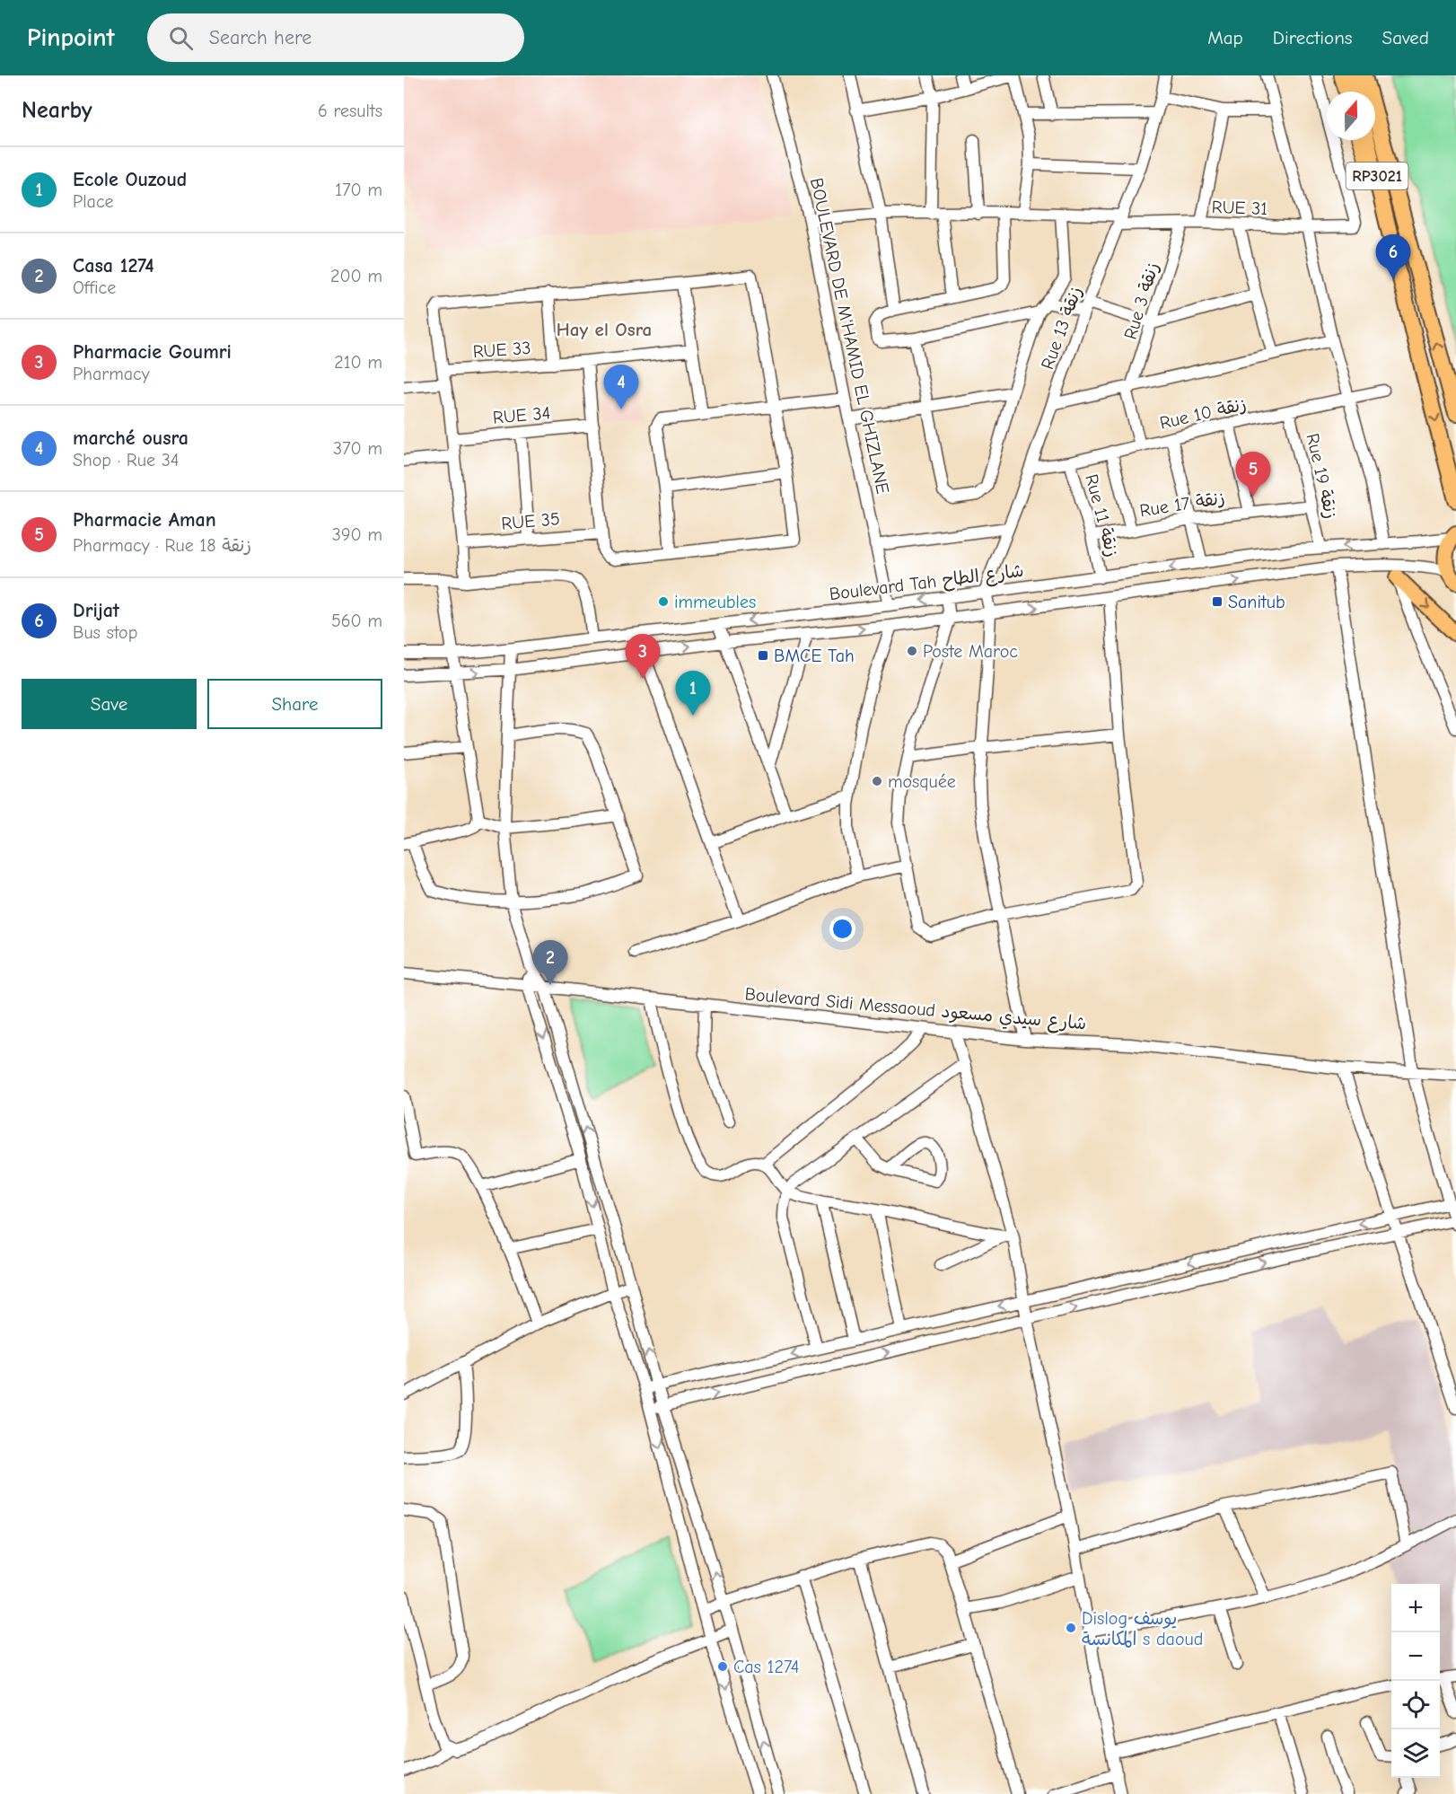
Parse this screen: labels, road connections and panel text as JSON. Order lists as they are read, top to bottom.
{
  "streets": {
    "highway": ["RP3021"],
    "street": [
      "RUE 31",
      "Rue 3 زنقة",
      "Rue 13 زنقة",
      "BOULEVARD DE M'HAMID EL GHIZLANE",
      "RUE 33",
      "Rue 10 زنقة",
      "RUE 34",
      "Rue 19 زنقة",
      "Rue 17 زنقة",
      "Rue 11 زنقة",
      "RUE 35",
      "Boulevard Tah شارع الطاح",
      "Boulevard Sidi Messaoud شارع سيدي مسعود"
    ]
  },
  "crossings": [
    ["RUE 31", "Rue 3 زنقة"],
    ["RUE 31", "Rue 13 زنقة"],
    ["RUE 31", "BOULEVARD DE M'HAMID EL GHIZLANE"],
    ["Rue 13 زنقة", "Rue 10 زنقة"],
    ["Rue 13 زنقة", "Boulevard Tah شارع الطاح"],
    ["BOULEVARD DE M'HAMID EL GHIZLANE", "Boulevard Tah شارع الطاح"],
    ["Rue 10 زنقة", "Rue 19 زنقة"],
    ["Rue 10 زنقة", "Rue 11 زنقة"],
    ["Rue 19 زنقة", "Rue 17 زنقة"],
    ["Rue 19 زنقة", "Boulevard Tah شارع الطاح"],
    ["Rue 17 زنقة", "Rue 11 زنقة"],
    ["Rue 11 زنقة", "Boulevard Tah شارع الطاح"]
  ],
  "districts": ["Hay el Osra"],
  "places": {
    "other": [
      "immeubles",
      "Poste Maroc",
      "mosquée",
      "Dislog يوسف المكانسة s daoud",
      "Cas 1274"
    ],
    "transit": ["Sanitub", "BMCE Tah"]
  },
  "north": "top",
  "page": {
    "header": "Pinpoint",
    "search": "Search here",
    "nav": ["Map", "Directions", "Saved"],
    "heading": ["Nearby", "6 results"],
    "list": [
      {
        "mark": "1",
        "name": "Ecole Ouzoud",
        "note": "Place",
        "value": "170 m"
      },
      {
        "mark": "2",
        "name": "Casa 1274",
        "note": "Office",
        "value": "200 m"
      },
      {
        "mark": "3",
        "name": "Pharmacie Goumri",
        "note": "Pharmacy",
        "value": "210 m"
      },
      {
        "mark": "4",
        "name": "marché ousra",
        "note": "Shop · Rue 34",
        "value": "370 m"
      },
      {
        "mark": "5",
        "name": "Pharmacie Aman",
        "note": "Pharmacy · Rue 18 زنقة",
        "value": "390 m"
      },
      {
        "mark": "6",
        "name": "Drijat",
        "note": "Bus stop",
        "value": "560 m"
      }
    ],
    "pins": [
      "6",
      "4",
      "5",
      "3",
      "1",
      "2"
    ],
    "buttons": ["Save", "Share"],
    "map_buttons": ["+", "−"]
  }
}
